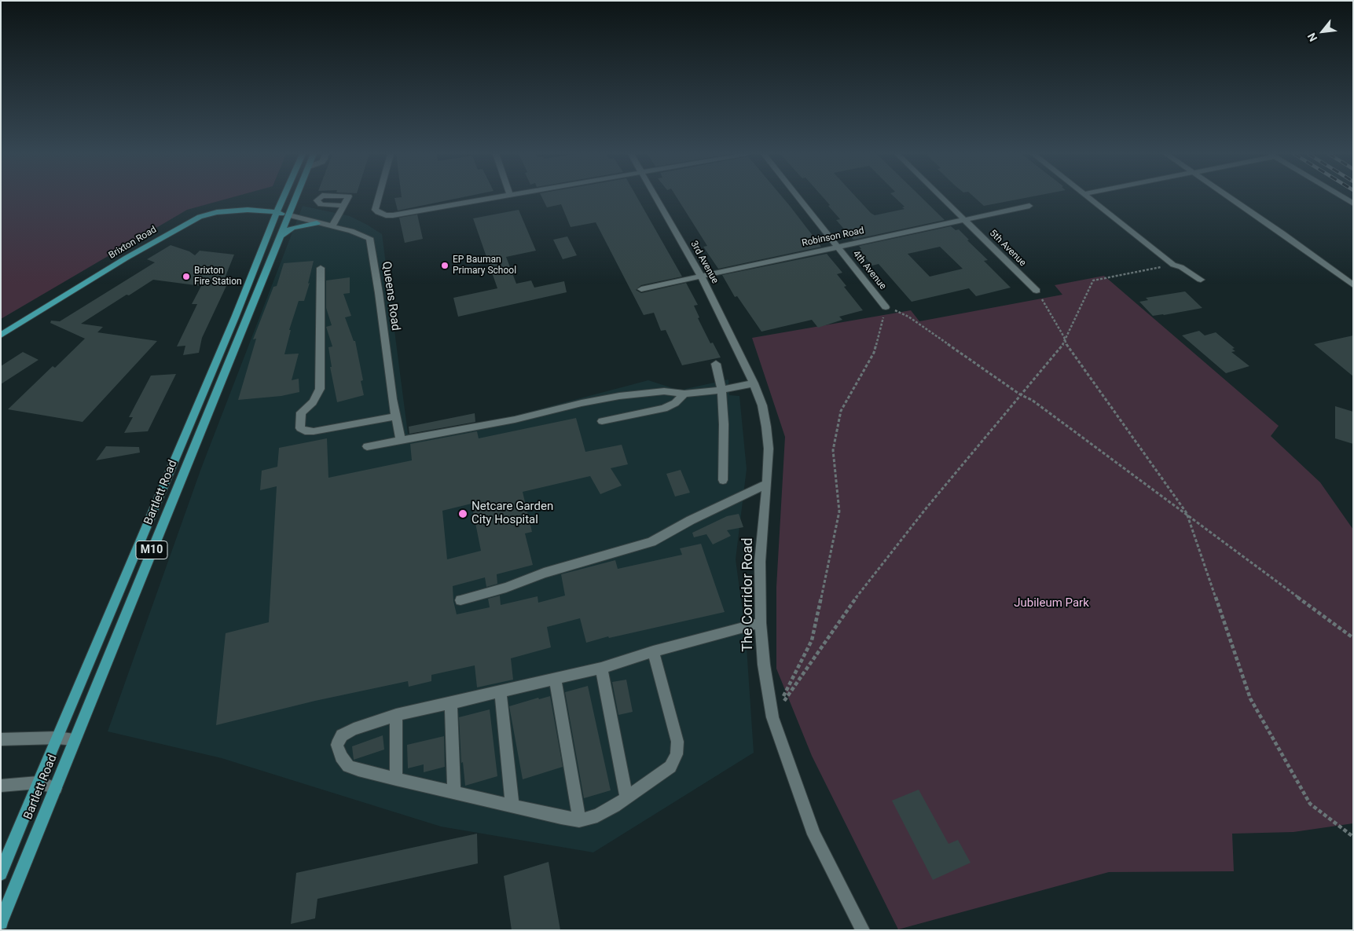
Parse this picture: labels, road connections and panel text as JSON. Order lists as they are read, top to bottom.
{
  "streets": {
    "main road": ["Brixton Road", "Bartlett Road", "M10"],
    "street": [
      "Robinson Road",
      "5th Avenue",
      "3rd Avenue",
      "4th Avenue",
      "Queens Road",
      "The Corridor Road"
    ]
  },
  "crossings": [
    ["Robinson Road", "5th Avenue"],
    ["Robinson Road", "3rd Avenue"],
    ["Robinson Road", "4th Avenue"],
    ["Brixton Road", "Queens Road"],
    ["Brixton Road", "Bartlett Road"],
    ["3rd Avenue", "The Corridor Road"],
    ["Queens Road", "Bartlett Road"]
  ],
  "parks": ["Jubileum Park"],
  "places": ["EP Bauman Primary School", "Brixton Fire Station", "Netcare Garden City Hospital"],
  "north": "bottom left"
}
